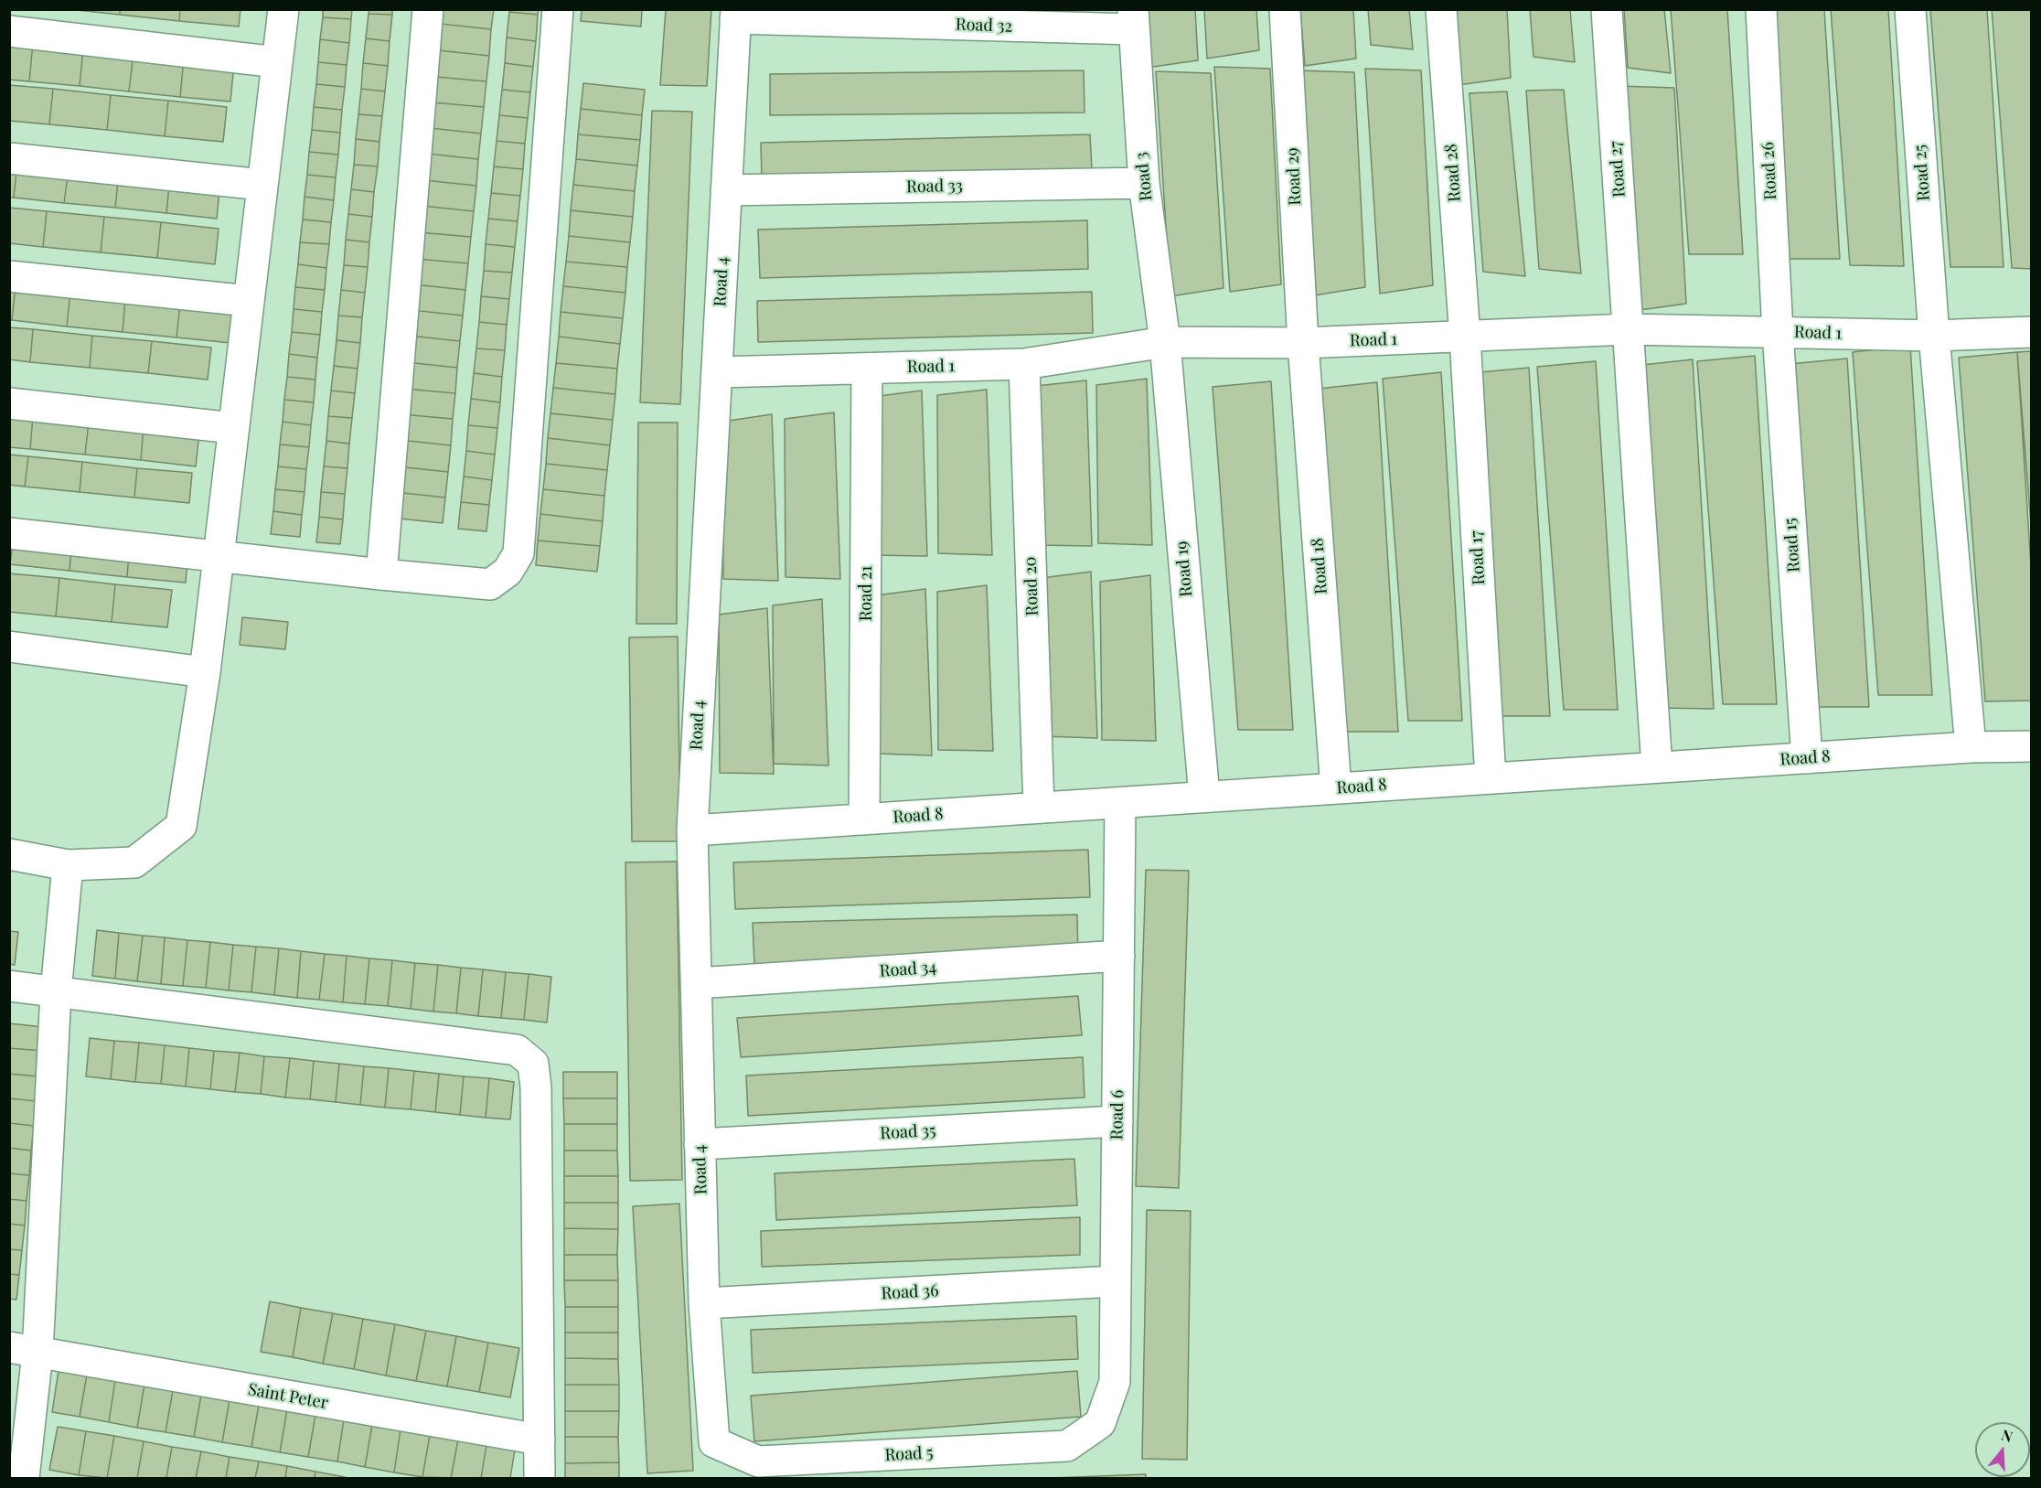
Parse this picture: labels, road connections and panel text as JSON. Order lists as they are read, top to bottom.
{
  "streets": {
    "street": [
      "Road 32",
      "Road 27",
      "Road 26",
      "Road 28",
      "Road 25",
      "Road 3",
      "Road 29",
      "Road 33",
      "Road 4",
      "Road 1",
      "Road 15",
      "Road 17",
      "Road 18",
      "Road 19",
      "Road 20",
      "Road 21",
      "Road 8",
      "Road 34",
      "Road 6",
      "Road 35",
      "Road 36",
      "Saint Peter",
      "Road 5"
    ]
  },
  "crossings": [
    ["Road 32", "Road 3"],
    ["Road 32", "Road 4"],
    ["Road 27", "Road 1"],
    ["Road 27", "Road 8"],
    ["Road 26", "Road 1"],
    ["Road 26", "Road 15"],
    ["Road 28", "Road 1"],
    ["Road 28", "Road 17"],
    ["Road 25", "Road 1"],
    ["Road 25", "Road 8"],
    ["Road 3", "Road 33"],
    ["Road 3", "Road 1"],
    ["Road 3", "Road 19"],
    ["Road 29", "Road 1"],
    ["Road 29", "Road 18"],
    ["Road 33", "Road 4"],
    ["Road 4", "Road 1"],
    ["Road 4", "Road 8"],
    ["Road 4", "Road 34"],
    ["Road 4", "Road 35"],
    ["Road 4", "Road 36"],
    ["Road 4", "Road 5"],
    ["Road 1", "Road 15"],
    ["Road 1", "Road 17"],
    ["Road 1", "Road 18"],
    ["Road 1", "Road 19"],
    ["Road 1", "Road 20"],
    ["Road 1", "Road 21"],
    ["Road 15", "Road 8"],
    ["Road 17", "Road 8"],
    ["Road 18", "Road 8"],
    ["Road 19", "Road 8"],
    ["Road 20", "Road 8"],
    ["Road 21", "Road 8"],
    ["Road 8", "Road 6"],
    ["Road 34", "Road 6"],
    ["Road 6", "Road 35"],
    ["Road 6", "Road 36"],
    ["Road 6", "Road 5"]
  ],
  "north": "top"
}
